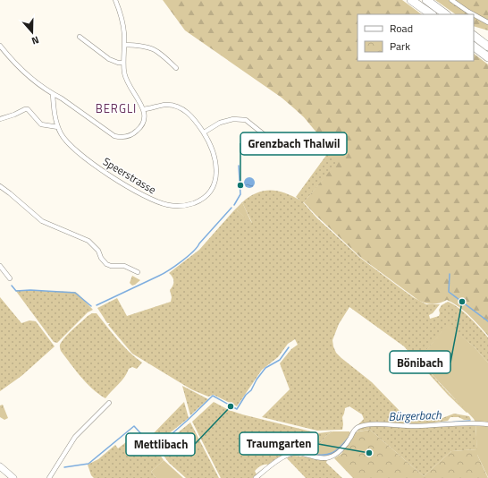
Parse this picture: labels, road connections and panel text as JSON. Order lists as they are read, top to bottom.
{
  "streets": {
    "street": ["Speerstrasse"]
  },
  "districts": ["BERGLI"],
  "water": ["Bürgerbach"],
  "places": [
    "Grenzbach Thalwil",
    "Bönibach",
    "Mettlibach",
    "Traumgarten"
  ],
  "legend": ["Road", "Park"],
  "north": "bottom"
}
